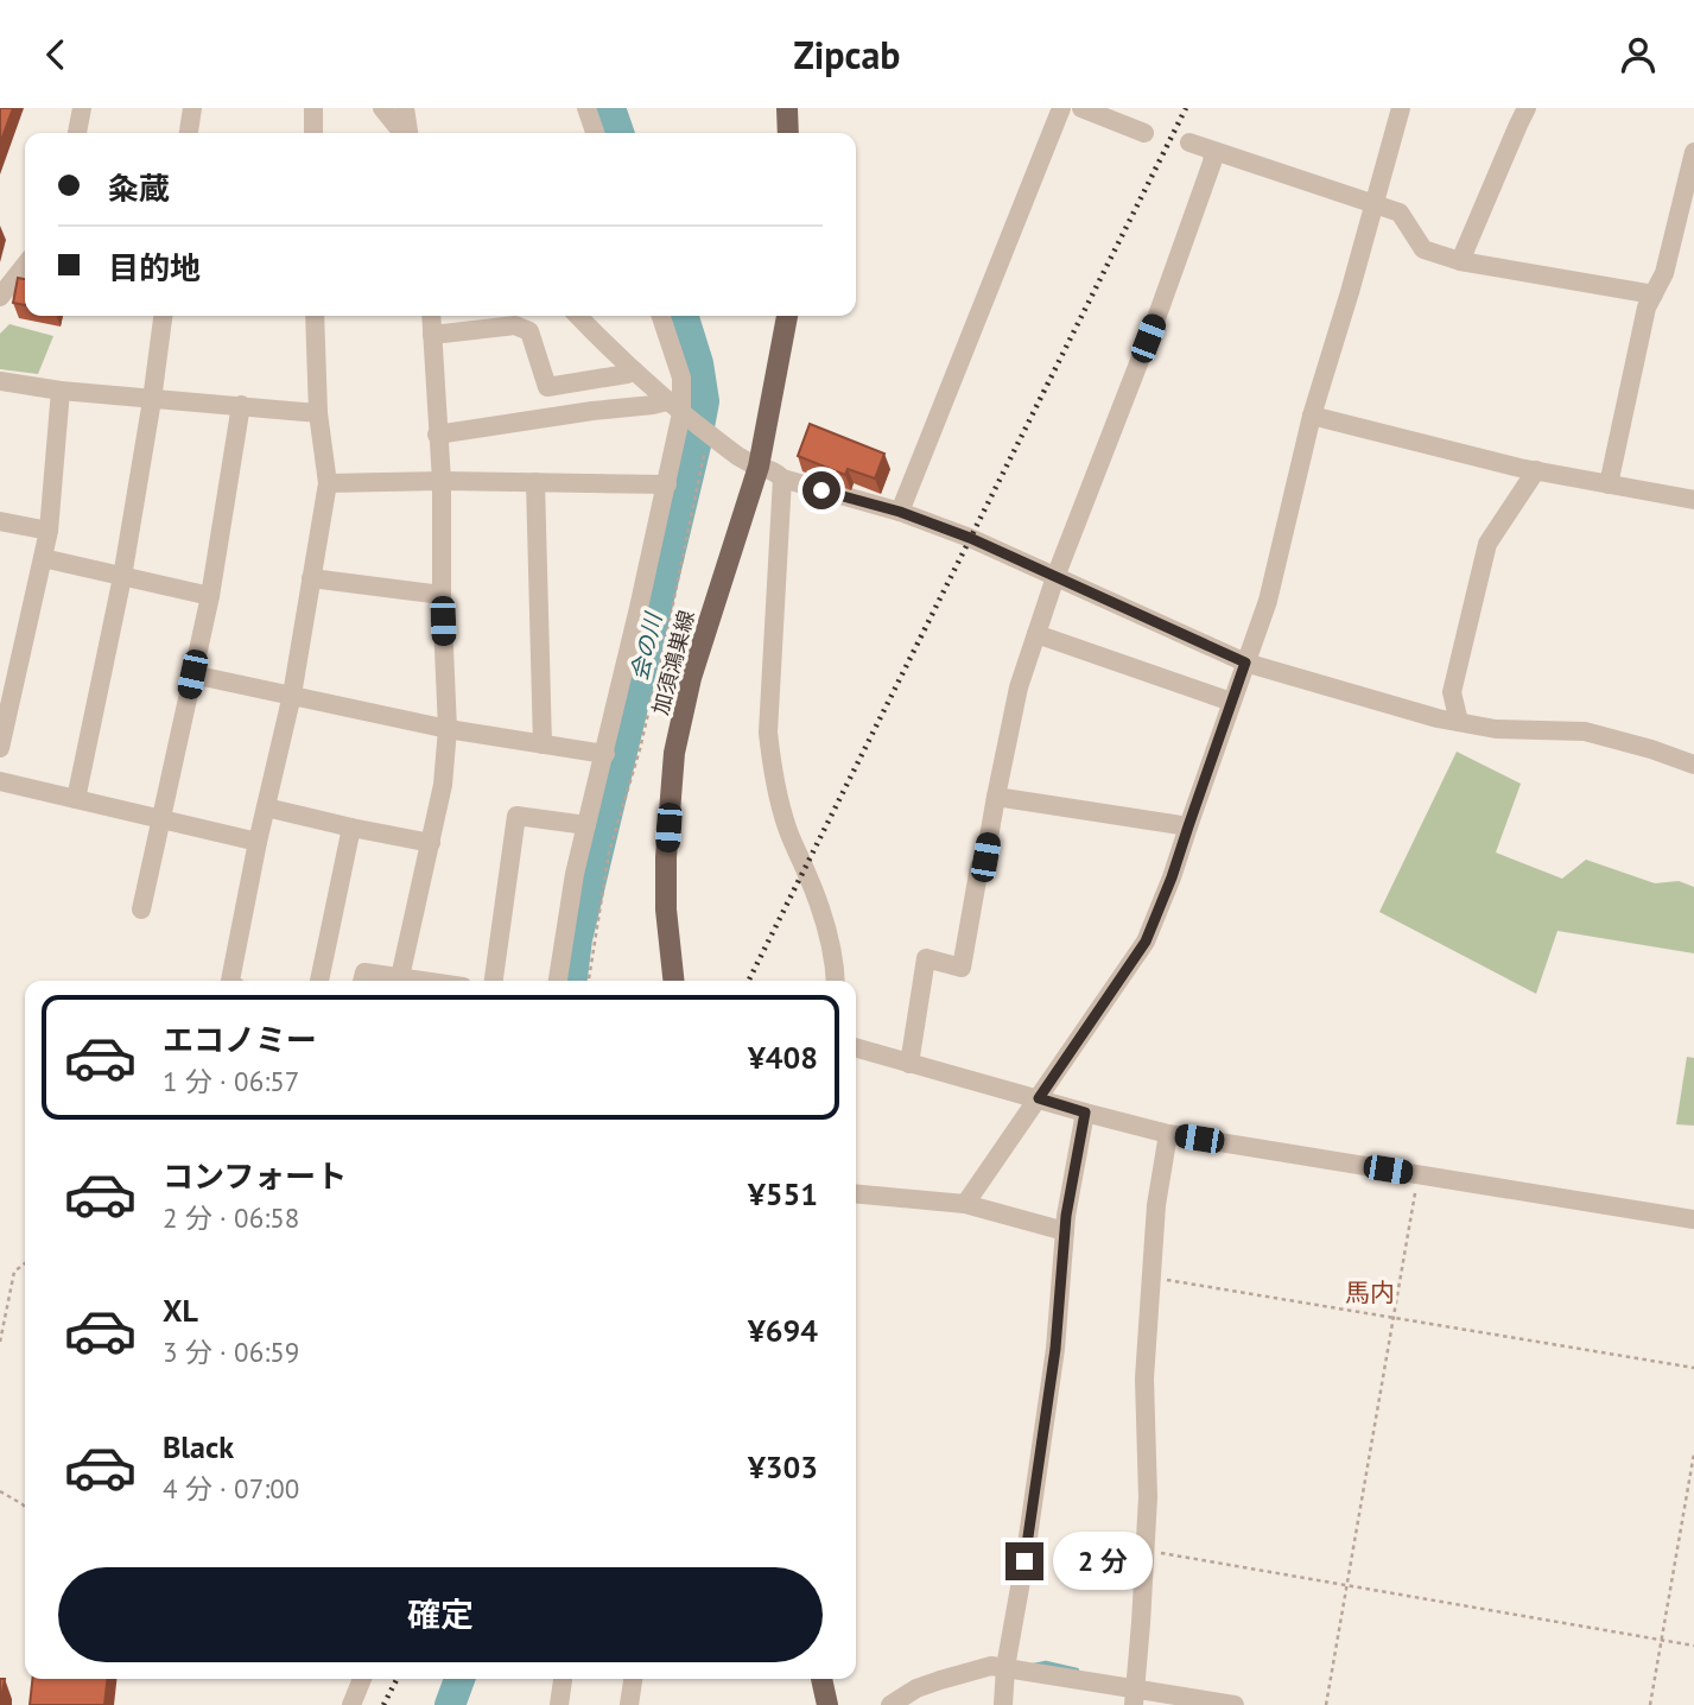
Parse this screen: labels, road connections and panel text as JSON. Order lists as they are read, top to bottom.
{
  "streets": {
    "main road": ["加須鴻巣線"]
  },
  "districts": ["馬内"],
  "water": ["会の川"],
  "page": {
    "header": "Zipcab",
    "banner": ["粂蔵", "目的地"],
    "list": [
      {
        "name": "エコノミー",
        "note": "1 分 · 06:57",
        "value": "¥408"
      },
      {
        "name": "コンフォート",
        "note": "2 分 · 06:58",
        "value": "¥551"
      },
      {
        "name": "XL",
        "note": "3 分 · 06:59",
        "value": "¥694"
      },
      {
        "name": "Black",
        "note": "4 分 · 07:00",
        "value": "¥303"
      }
    ],
    "bubble": "2 分",
    "buttons": "確定"
  }
}
